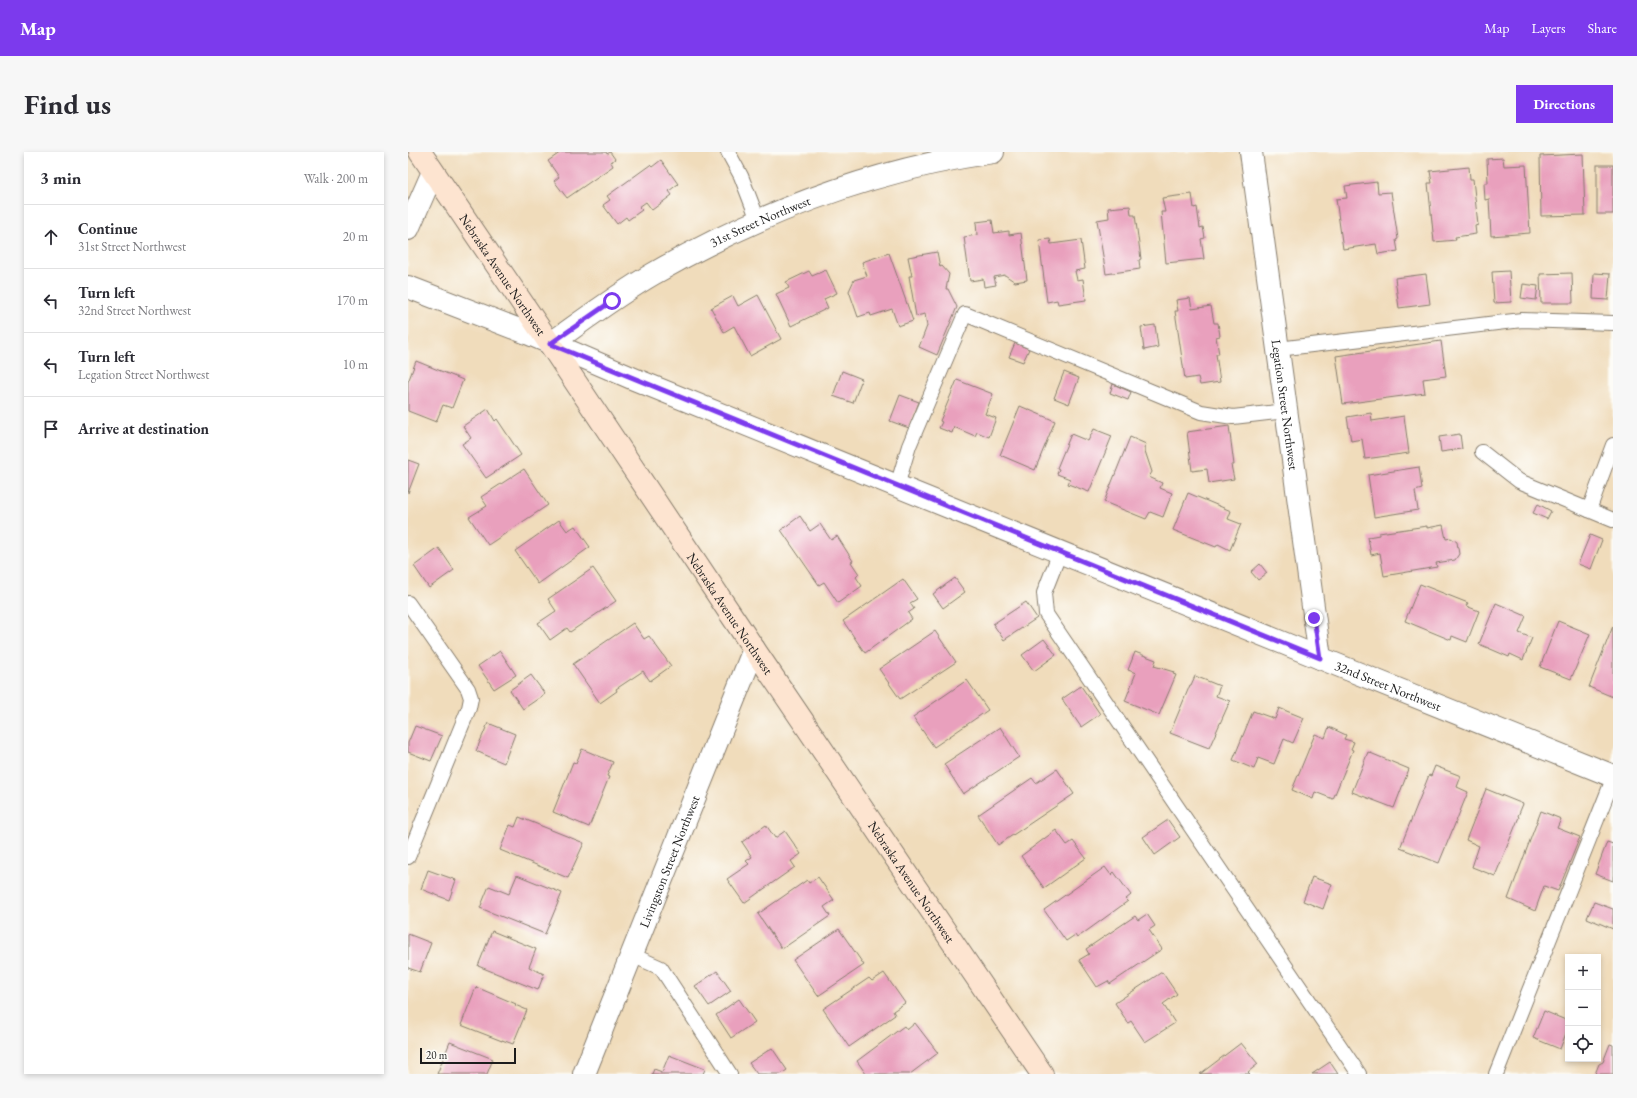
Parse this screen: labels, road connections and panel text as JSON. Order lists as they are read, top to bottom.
{
  "streets": {
    "street": [
      "31st Street Northwest",
      "Nebraska Avenue Northwest",
      "Legation Street Northwest",
      "32nd Street Northwest",
      "Livingston Street Northwest"
    ]
  },
  "crossings": [
    ["31st Street Northwest", "Nebraska Avenue Northwest"],
    ["31st Street Northwest", "32nd Street Northwest"],
    ["Nebraska Avenue Northwest", "32nd Street Northwest"],
    ["Nebraska Avenue Northwest", "Livingston Street Northwest"],
    ["Legation Street Northwest", "32nd Street Northwest"]
  ],
  "scale_bar": "20 m",
  "page": {
    "header": "Map",
    "nav": ["Map", "Layers", "Share"],
    "buttons": "Directions",
    "title": "Find us",
    "heading": ["3 min", "Walk · 200 m"],
    "list": [
      ["Continue", "31st Street Northwest", "20 m"],
      ["Turn left", "32nd Street Northwest", "170 m"],
      ["Turn left", "Legation Street Northwest", "10 m"],
      "Arrive at destination"
    ],
    "map_buttons": ["+", "−"],
    "scale": "20 m"
  }
}
